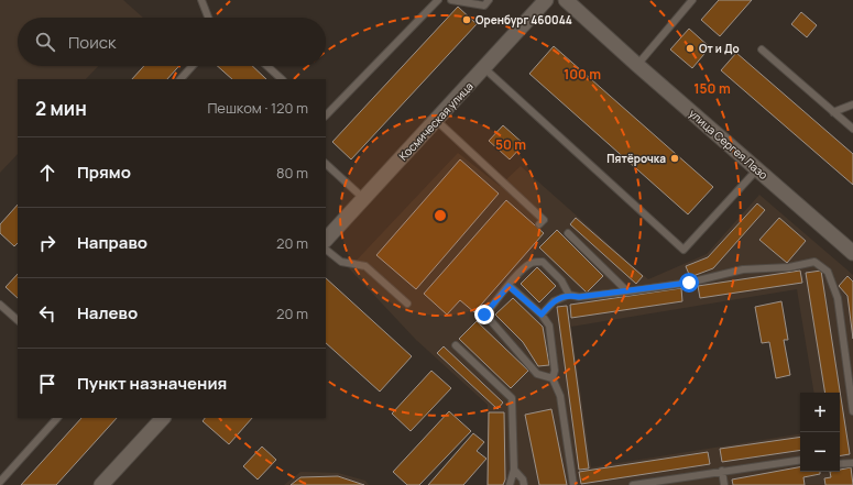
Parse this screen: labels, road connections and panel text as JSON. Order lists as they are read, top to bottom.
{
  "streets": {
    "street": ["Космическая улица", "улица Сергея Лазо"]
  },
  "places": ["Оренбург 460044", "От и До", "Пятёрочка"],
  "page": {
    "search": "Поиск",
    "heading": ["2 мин", "Пешком · 120 m"],
    "list": [
      ["Прямо", "80 m"],
      ["Направо", "20 m"],
      ["Налево", "20 m"],
      "Пункт назначения"
    ],
    "map_buttons": ["+", "−"]
  },
  "rings": ["100 m", "150 m", "50 m"]
}
